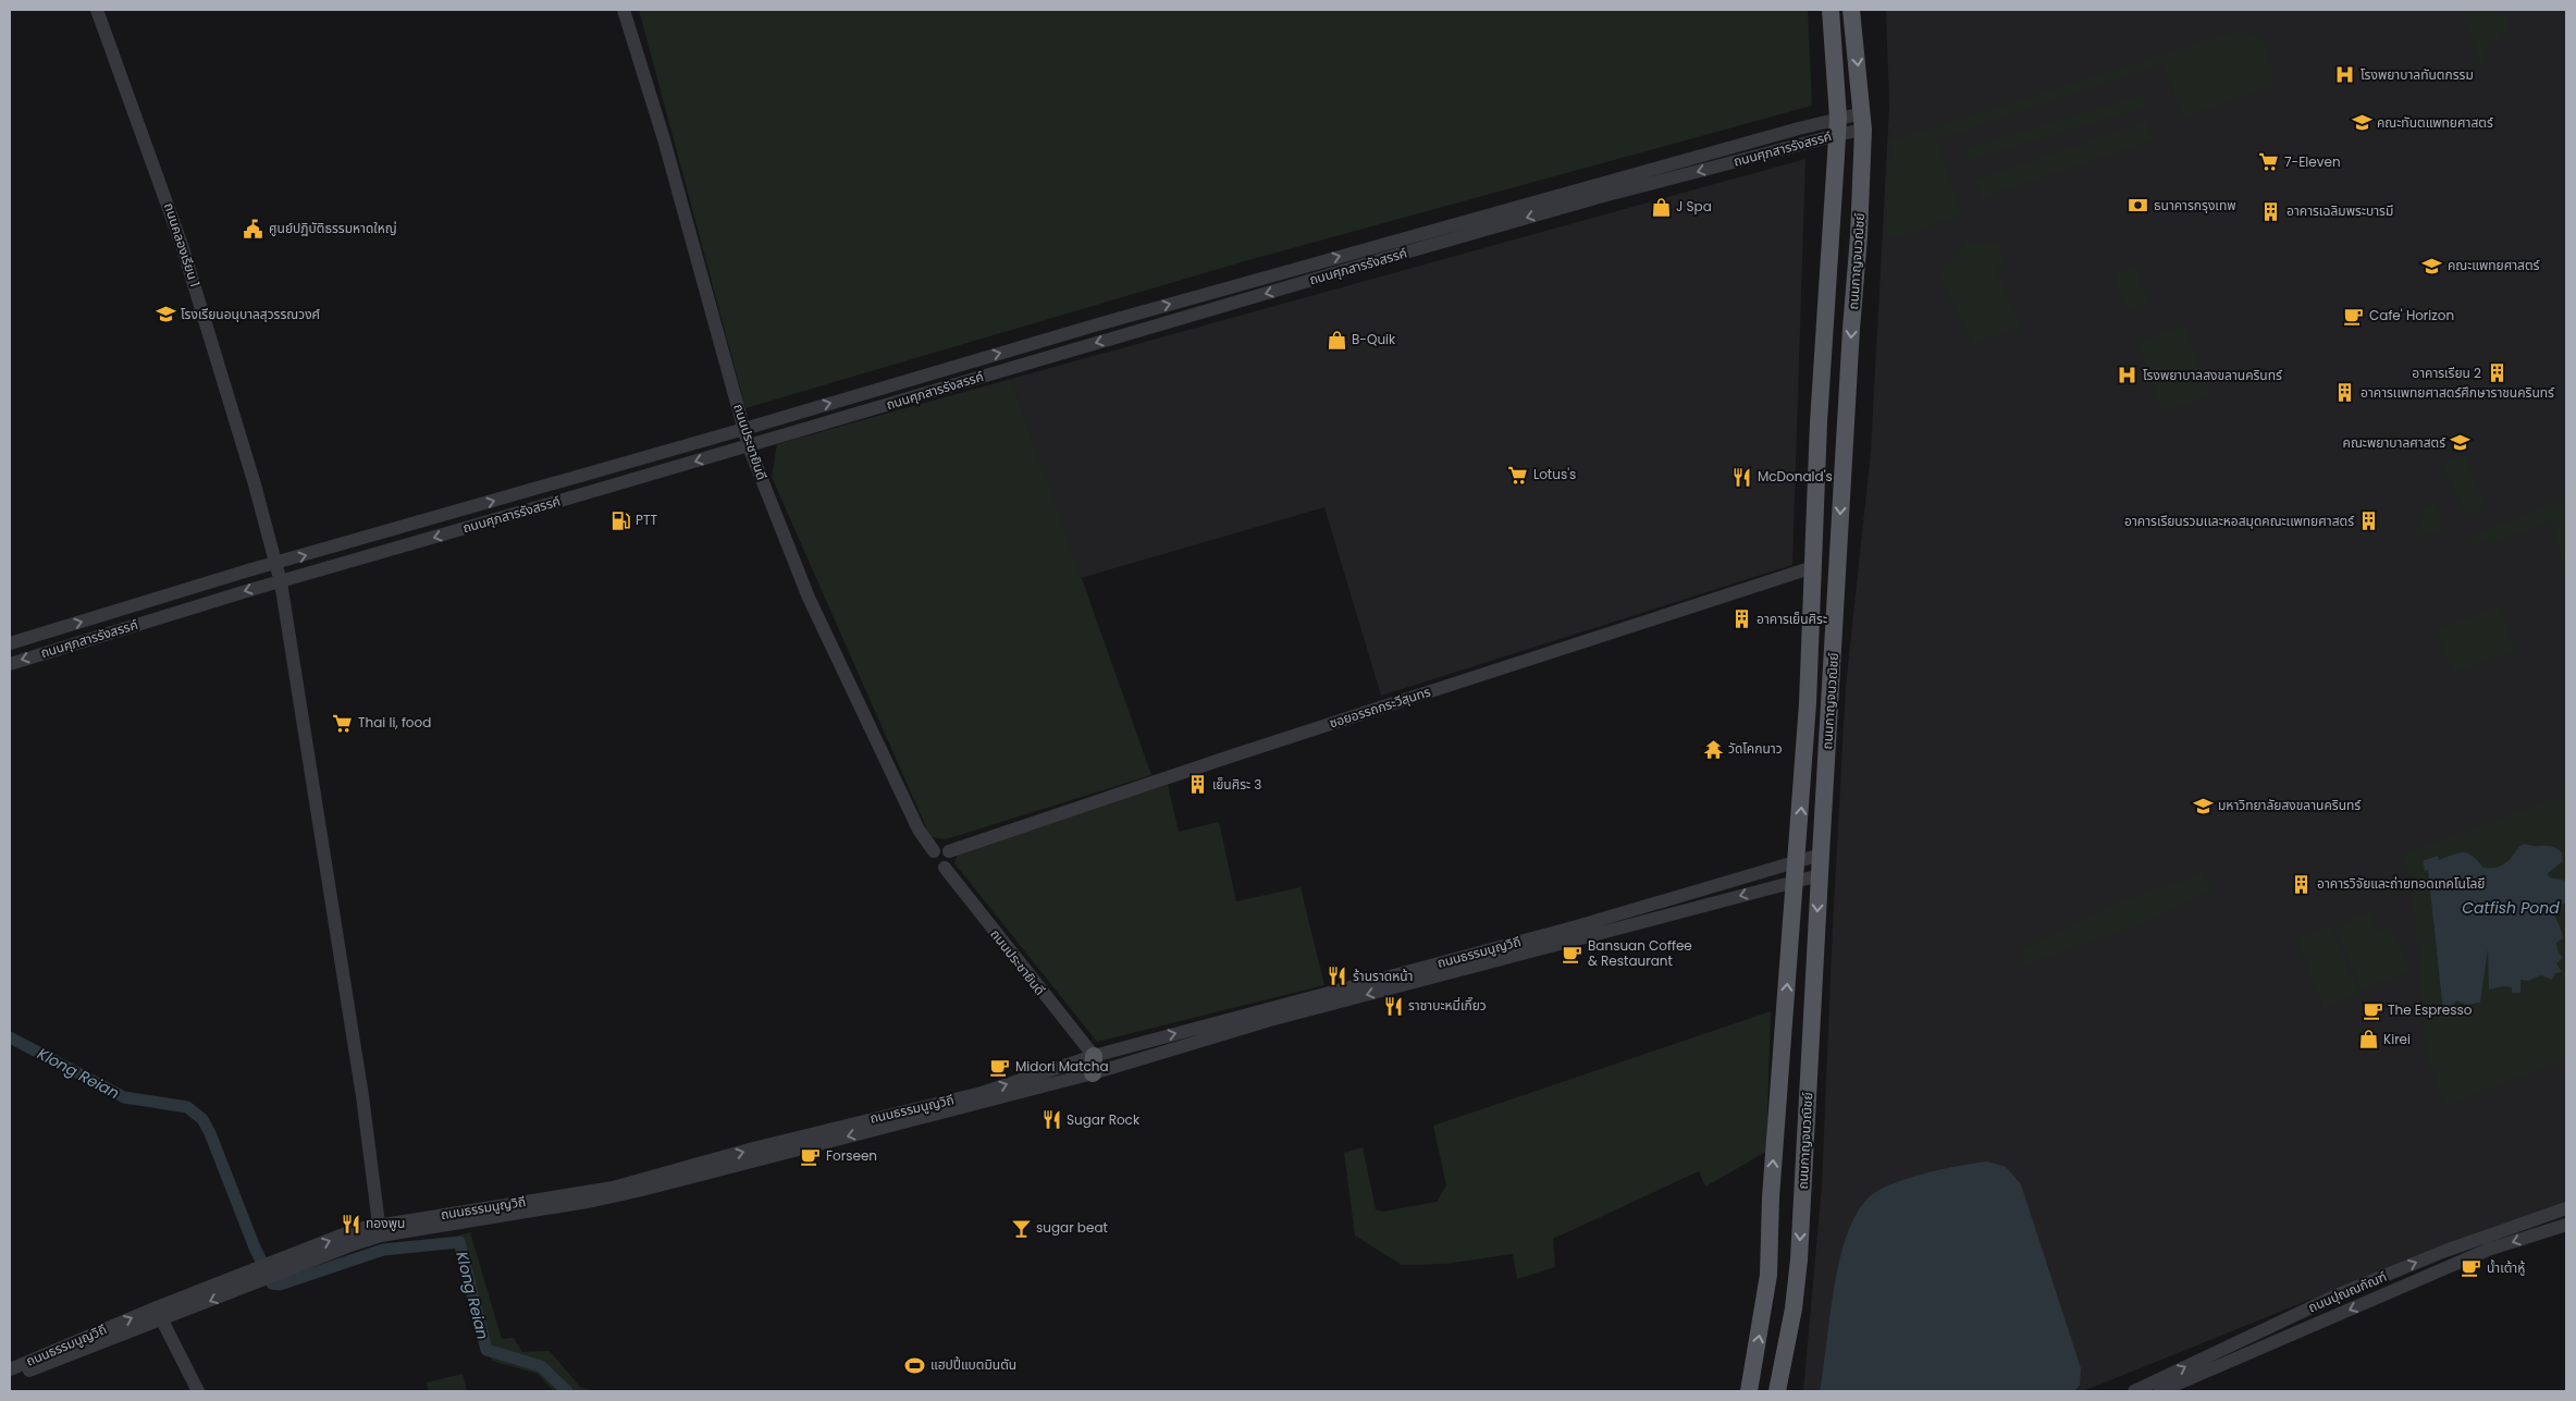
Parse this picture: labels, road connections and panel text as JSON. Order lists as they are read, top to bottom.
{
  "streets": {
    "main road": ["ถนนกาญจนวณิชย์"],
    "street": [
      "ถนนศุภสารรังสรรค์",
      "ถนนคลองเรียน 1",
      "ถนนประชายินดี",
      "ซอยอรรถกระวีสุนทร",
      "ถนนธรรมนูญวิถี",
      "ถนนปุณณกัณฑ์"
    ]
  },
  "crossings": [
    ["ถนนศุภสารรังสรรค์", "ถนนคลองเรียน 1"],
    ["ถนนศุภสารรังสรรค์", "ถนนกาญจนวณิชย์"],
    ["ถนนศุภสารรังสรรค์", "ถนนประชายินดี"],
    ["ถนนคลองเรียน 1", "ถนนธรรมนูญวิถี"],
    ["ถนนกาญจนวณิชย์", "ซอยอรรถกระวีสุนทร"],
    ["ถนนกาญจนวณิชย์", "ถนนธรรมนูญวิถี"],
    ["ถนนประชายินดี", "ซอยอรรถกระวีสุนทร"],
    ["ถนนประชายินดี", "ถนนธรรมนูญวิถี"]
  ],
  "water": ["Catfish Pond", "Klong Reian"],
  "places": {
    "hospital": ["โรงพยาบาลทันตกรรม", "โรงพยาบาลสงขลานครินทร์"],
    "school or university": [
      "คณะทันตแพทยศาสตร์",
      "คณะแพทยศาสตร์",
      "โรงเรียนอนุบาลสุวรรณวงศ์",
      "คณะพยาบาลศาสตร์",
      "มหาวิทยาลัยสงขลานครินทร์"
    ],
    "supermarket": ["7-Eleven", "Lotus's", "Thai li, food"],
    "bank": ["ธนาคารกรุงเทพ"],
    "shop": ["J Spa", "B-Quik", "Kirei"],
    "building": [
      "อาคารเฉลิมพระบารมี",
      "อาคารเรียน 2",
      "อาคารเเพทยศาสตร์ศึกษาราชนครินทร์",
      "อาคารเรียนรวมเเละหอสมุดคณะเเพทยศาสตร์",
      "อาคารเย็นศิระ",
      "เย็นศิระ 3",
      "อาคารวิจัยและถ่ายทอดเทคโนโลยี"
    ],
    "public building": ["ศูนย์ปฏิบัติธรรมหาดใหญ่"],
    "cafe": [
      "Cafe' Horizon",
      "Bansuan Coffee & Restaurant",
      "The Espresso",
      "Midori Matcha",
      "Forseen",
      "น้ำเต้าหู้"
    ],
    "restaurant": [
      "McDonald's",
      "ร้านราดหน้า",
      "ราชาบะหมี่เกี๊ยว",
      "Sugar Rock",
      "ทองพูน"
    ],
    "fuel station": ["PTT"],
    "temple": ["วัดโคกนาว"],
    "bar": ["sugar beat"],
    "sports": ["แฮปปี้แบตมินตัน"]
  }
}
